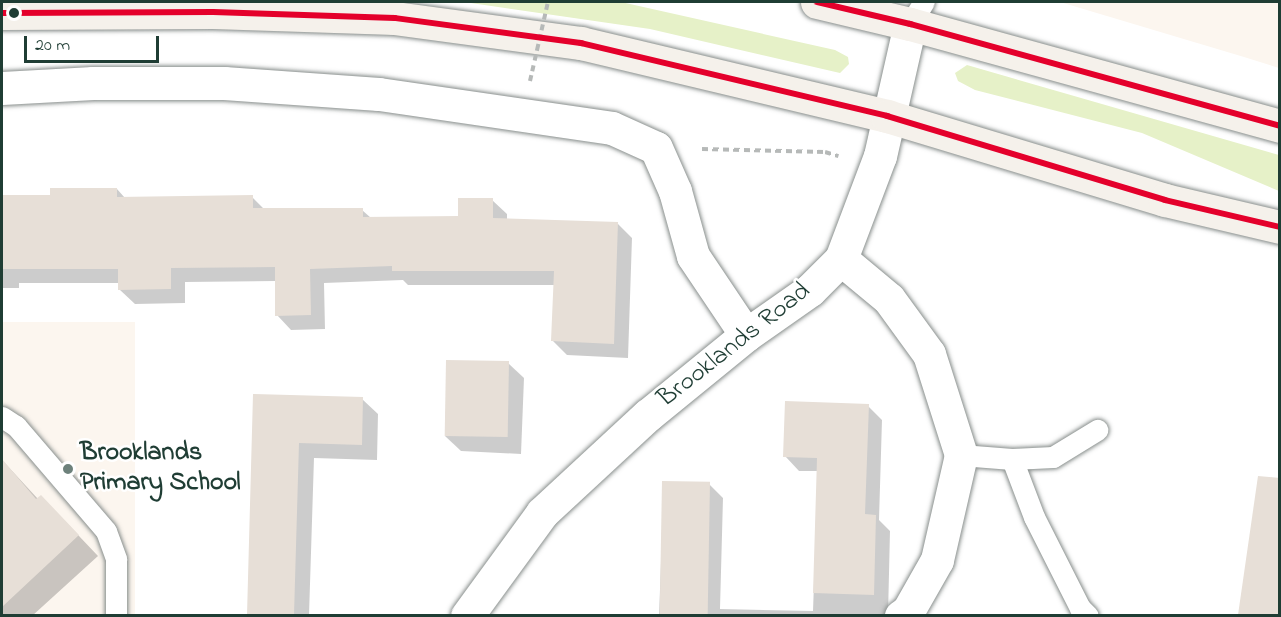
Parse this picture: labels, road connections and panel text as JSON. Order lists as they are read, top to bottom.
{
  "streets": {
    "street": ["Brooklands Road"]
  },
  "places": ["Brooklands Primary School"],
  "scale_bar": "20 m"
}
